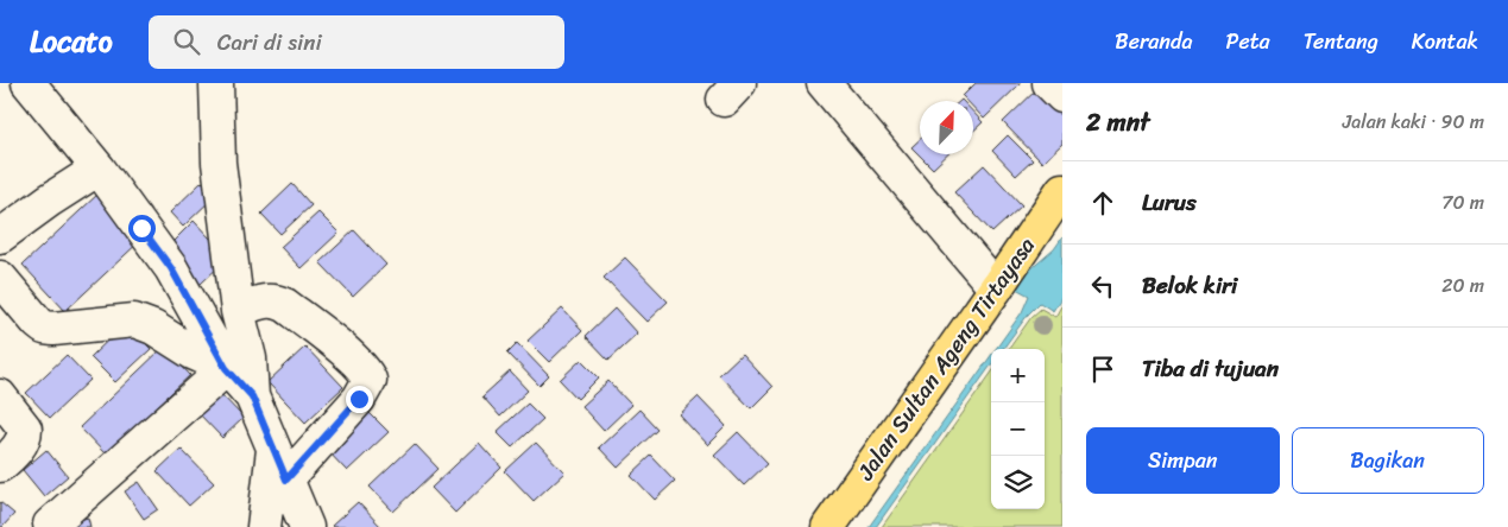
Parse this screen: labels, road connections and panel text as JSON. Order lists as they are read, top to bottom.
{
  "streets": {
    "main road": ["Jalan Sultan Ageng Tirtayasa"]
  },
  "north": "top right",
  "page": {
    "header": "Locato",
    "search": "Cari di sini",
    "nav": [
      "Beranda",
      "Peta",
      "Tentang",
      "Kontak"
    ],
    "heading": ["2 mnt", "Jalan kaki · 90 m"],
    "list": [
      ["Lurus", "70 m"],
      ["Belok kiri", "20 m"],
      "Tiba di tujuan"
    ],
    "map_buttons": ["+", "−"],
    "buttons": ["Simpan", "Bagikan"]
  }
}
